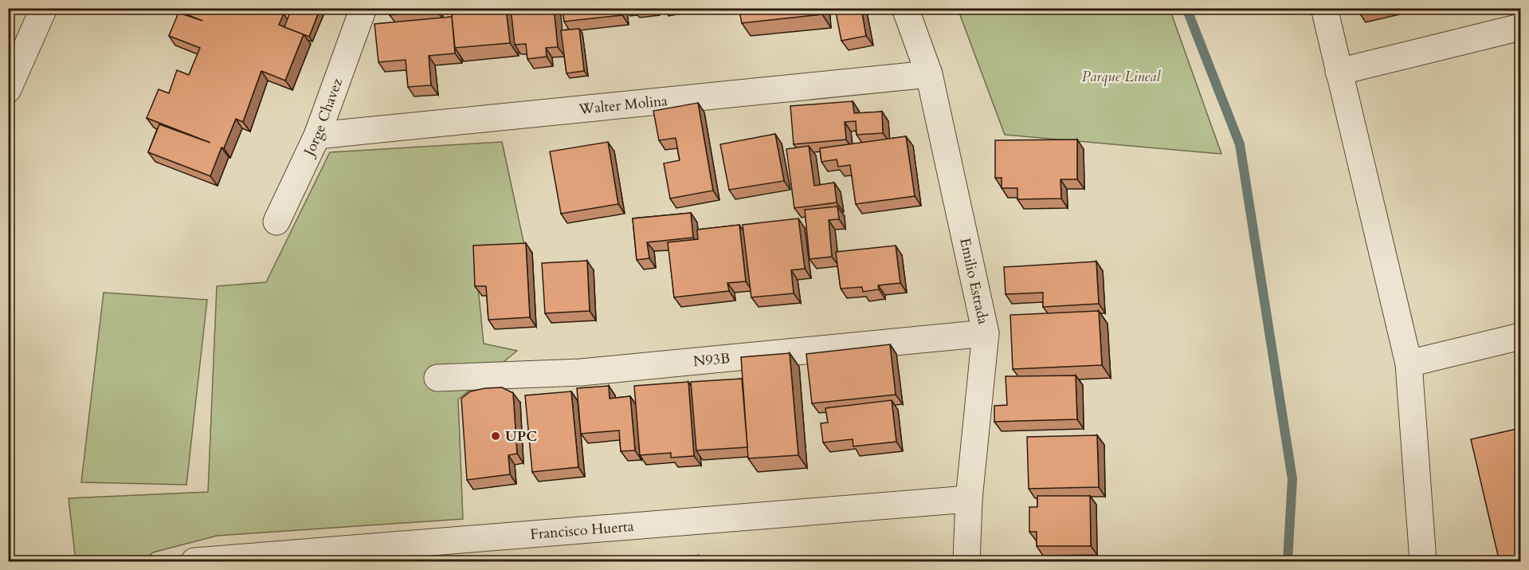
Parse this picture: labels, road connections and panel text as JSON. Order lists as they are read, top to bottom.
{
  "streets": {
    "street": [
      "Walter Molina",
      "Jorge Chavez",
      "Emilio Estrada",
      "N93B",
      "Francisco Huerta"
    ]
  },
  "crossings": [
    ["Walter Molina", "Jorge Chavez"],
    ["Walter Molina", "Emilio Estrada"],
    ["Emilio Estrada", "N93B"],
    ["Emilio Estrada", "Francisco Huerta"]
  ],
  "parks": ["Parque Lineal"],
  "places": ["UPC"]
}
